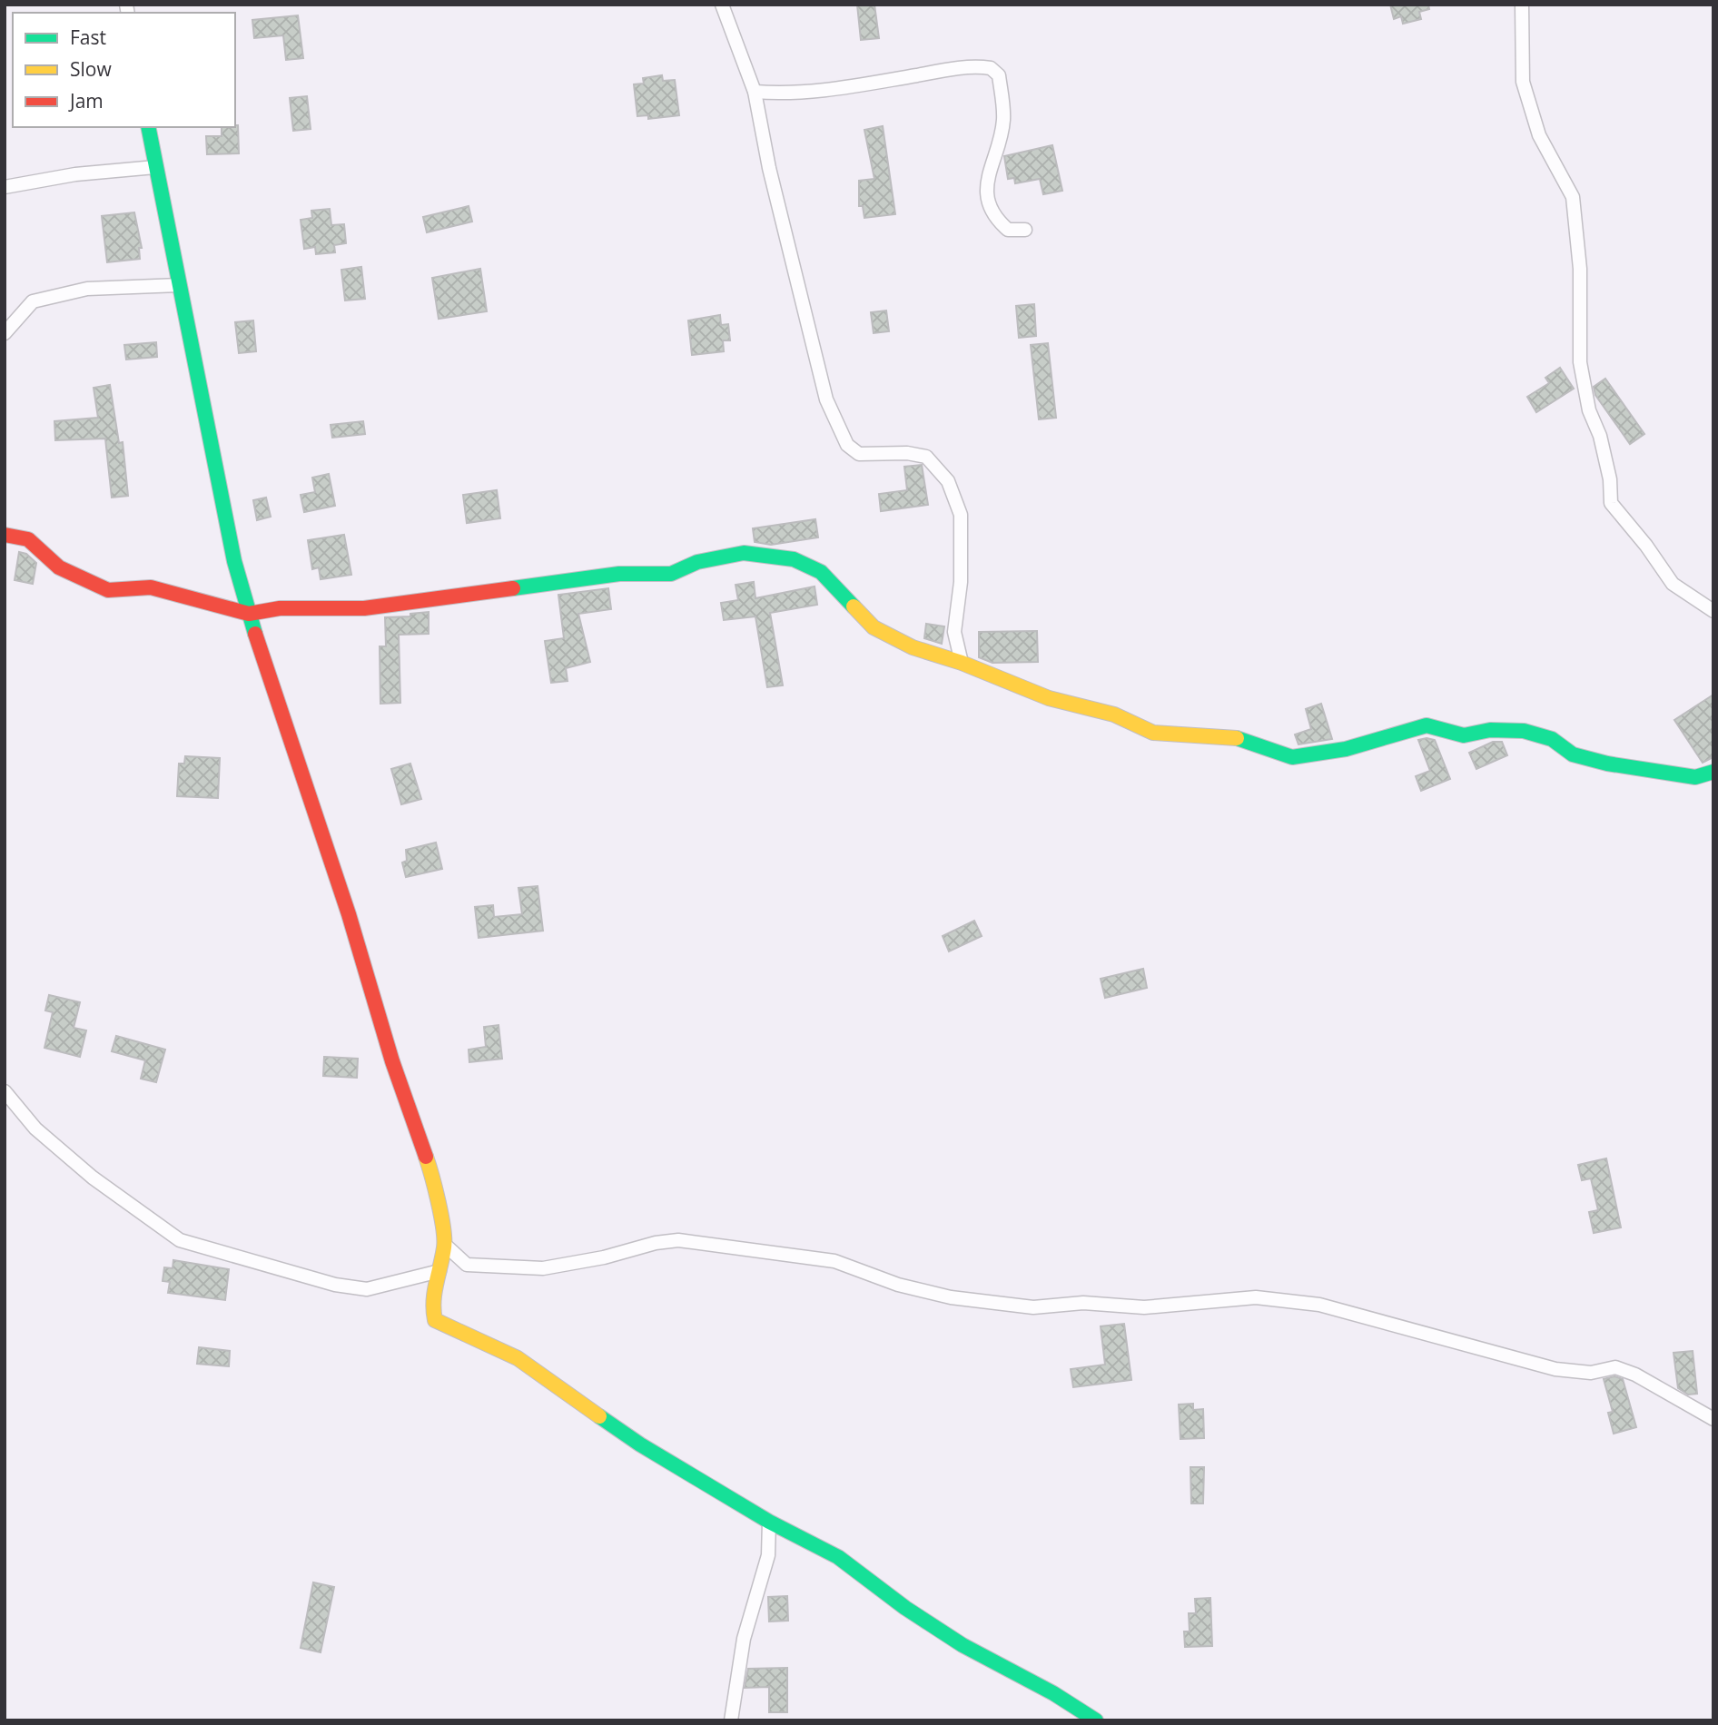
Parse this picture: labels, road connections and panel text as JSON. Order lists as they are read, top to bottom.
{
  "legend": ["Fast", "Slow", "Jam"]
}
